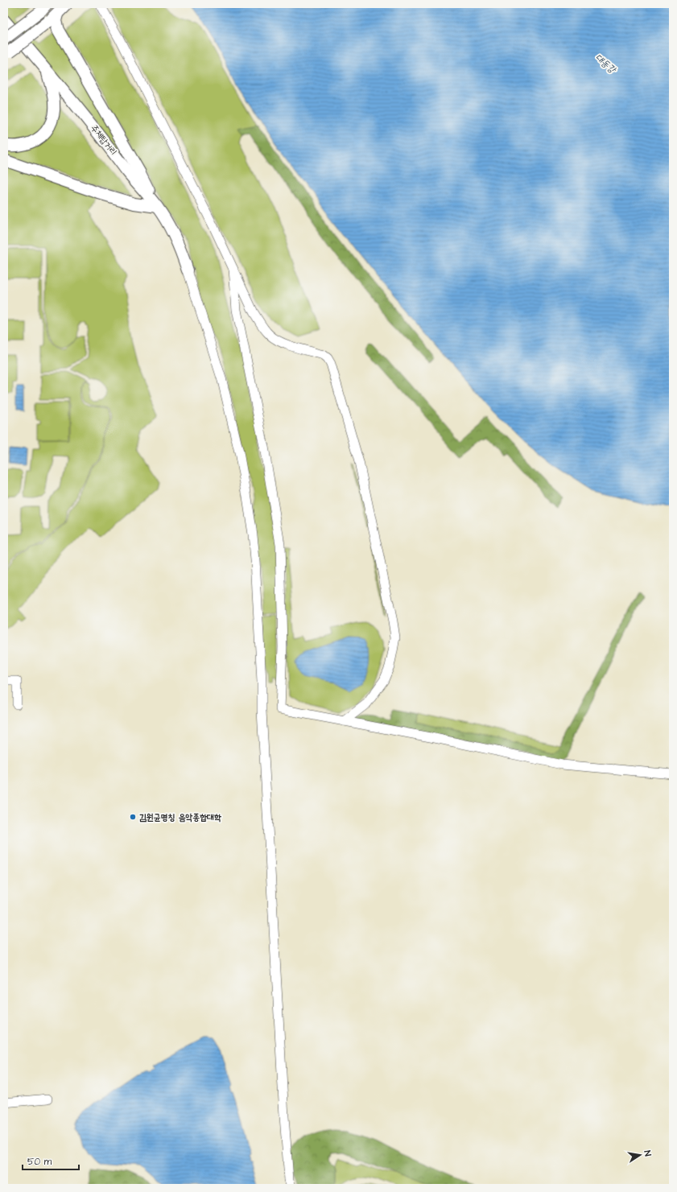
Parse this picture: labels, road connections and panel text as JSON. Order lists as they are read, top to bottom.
{
  "streets": {
    "main road": ["주체탑거리"]
  },
  "water": ["대동강"],
  "places": ["김원균명칭 음악종합대학"],
  "scale_bar": "50 m",
  "north": "right"
}
